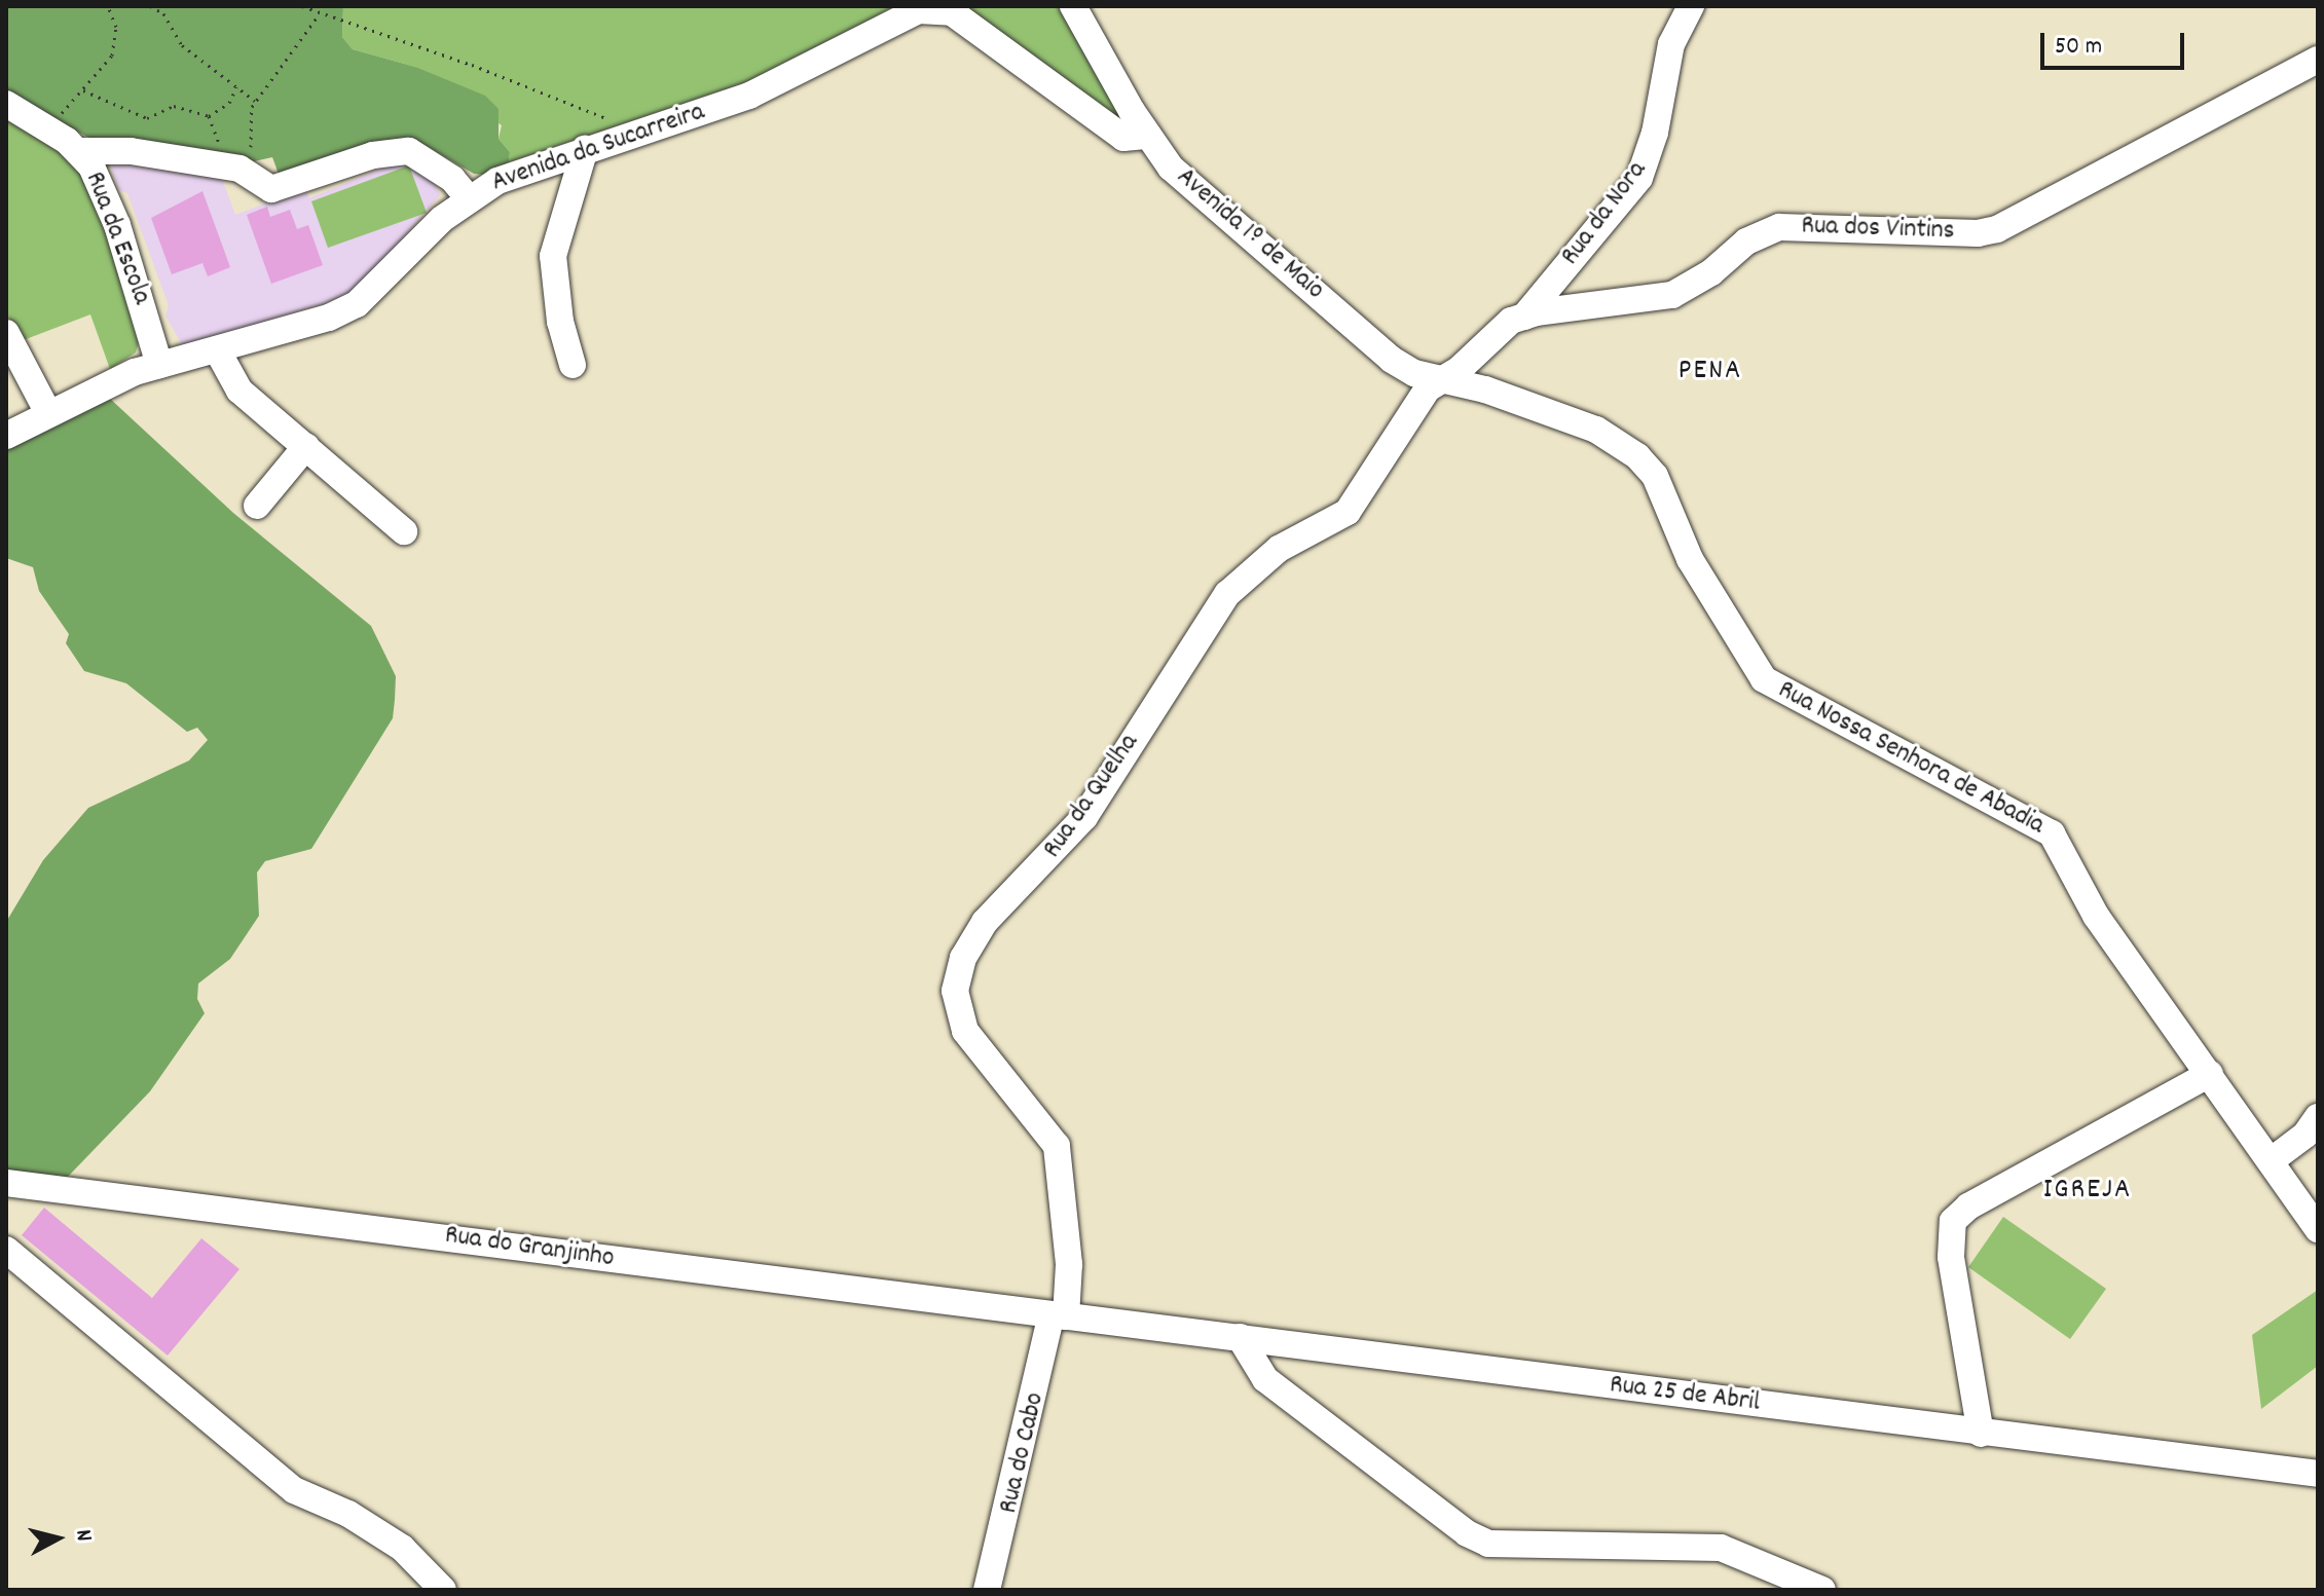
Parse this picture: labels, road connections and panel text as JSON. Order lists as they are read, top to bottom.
{
  "streets": {
    "street": [
      "Avenida da Sucarreira",
      "Rua da Nora",
      "Rua dos Vintins",
      "Avenida 1º de Maio",
      "Rua da Escola",
      "Rua Nossa Senhora de Abadia",
      "Rua da Quelha",
      "Rua do Granjinho",
      "Rua 25 de Abril",
      "Rua do Cabo"
    ]
  },
  "crossings": [
    ["Avenida da Sucarreira", "Avenida 1º de Maio"],
    ["Avenida da Sucarreira", "Rua da Escola"],
    ["Rua da Nora", "Rua dos Vintins"],
    ["Rua dos Vintins", "Avenida 1º de Maio"],
    ["Rua dos Vintins", "Rua Nossa Senhora de Abadia"],
    ["Rua dos Vintins", "Rua da Quelha"],
    ["Avenida 1º de Maio", "Rua Nossa Senhora de Abadia"],
    ["Avenida 1º de Maio", "Rua da Quelha"],
    ["Rua Nossa Senhora de Abadia", "Rua da Quelha"],
    ["Rua da Quelha", "Rua do Granjinho"],
    ["Rua da Quelha", "Rua 25 de Abril"],
    ["Rua da Quelha", "Rua do Cabo"],
    ["Rua do Granjinho", "Rua 25 de Abril"],
    ["Rua do Granjinho", "Rua do Cabo"],
    ["Rua 25 de Abril", "Rua do Cabo"]
  ],
  "districts": ["PENA", "IGREJA"],
  "scale_bar": "50 m",
  "north": "right"
}
